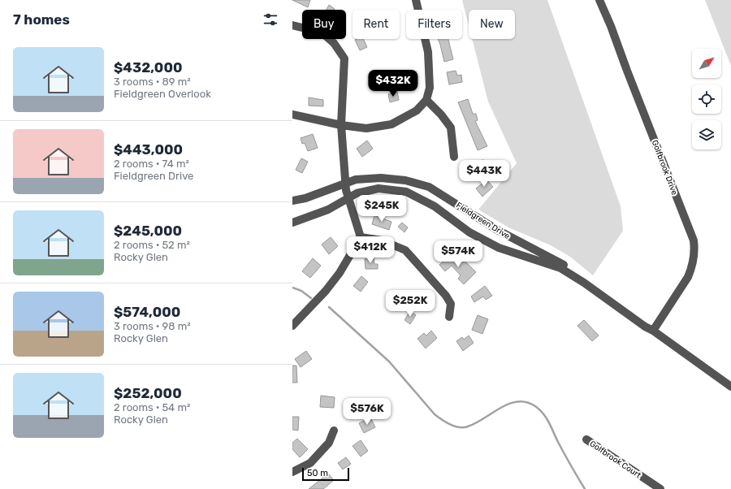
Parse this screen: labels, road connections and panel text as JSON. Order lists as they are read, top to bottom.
{
  "streets": {
    "street": ["Golfbrook Drive", "Fieldgreen Drive", "Golfbrook Court"]
  },
  "crossings": [
    ["Golfbrook Drive", "Fieldgreen Drive"]
  ],
  "scale_bar": "50 m",
  "north": "top right",
  "page": {
    "heading": "7 homes",
    "chip": [
      "Buy",
      "Rent",
      "Filters",
      "New"
    ],
    "list": [
      {
        "name": "$432,000",
        "note": "3 rooms · 89 m² · Fieldgreen Overlook"
      },
      {
        "name": "$443,000",
        "note": "2 rooms · 74 m² · Fieldgreen Drive"
      },
      {
        "name": "$245,000",
        "note": "2 rooms · 52 m² · Rocky Glen"
      },
      {
        "name": "$574,000",
        "note": "3 rooms · 98 m² · Rocky Glen"
      },
      {
        "name": "$252,000",
        "note": "2 rooms · 54 m² · Rocky Glen"
      }
    ],
    "price": [
      "$432K",
      "$443K",
      "$245K",
      "$412K",
      "$574K",
      "$252K",
      "$576K"
    ],
    "scale": "50 m"
  }
}
